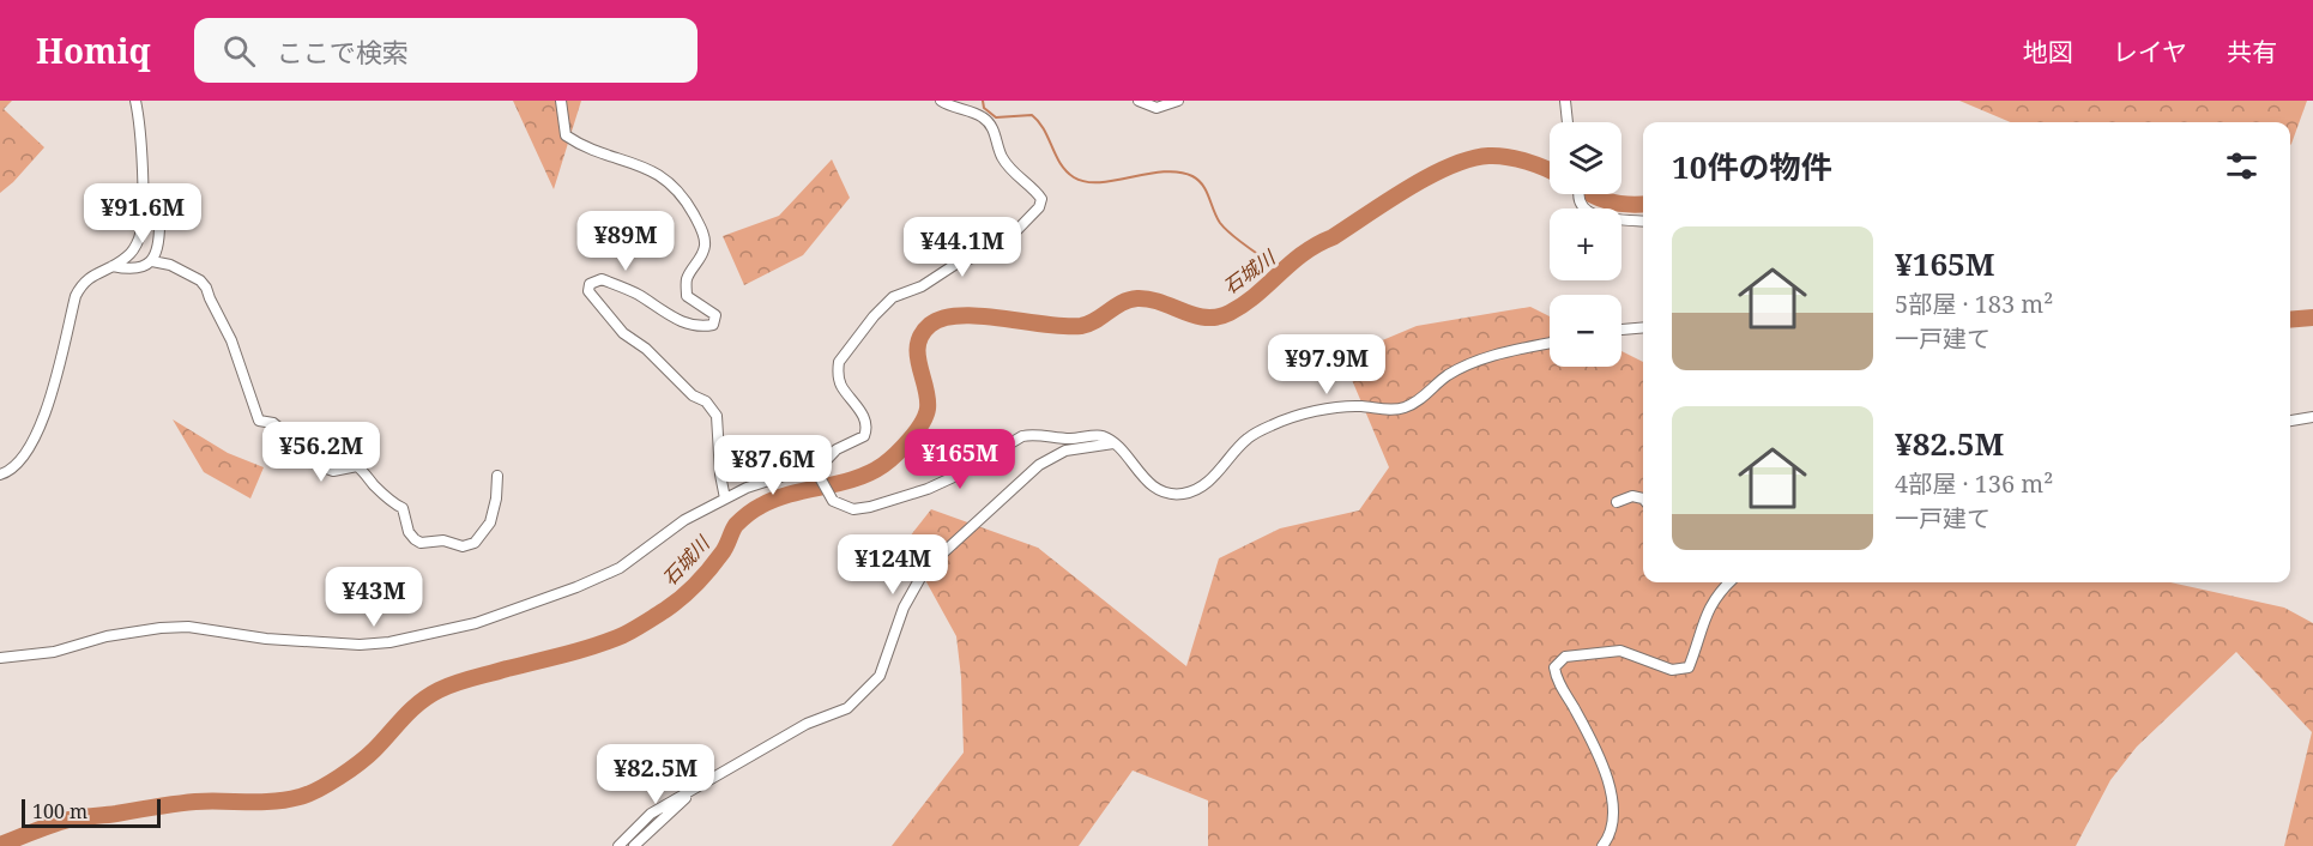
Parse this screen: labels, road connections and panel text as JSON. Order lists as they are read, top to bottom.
{
  "water": ["石城川"],
  "scale_bar": "100 m",
  "page": {
    "header": "Homiq",
    "search": "ここで検索",
    "nav": ["地図", "レイヤ", "共有"],
    "map_buttons": ["+", "−"],
    "heading": "10件の物件",
    "price": [
      "¥91.6M",
      "¥89M",
      "¥44.1M",
      "¥97.9M",
      "¥56.2M",
      "¥165M",
      "¥87.6M",
      "¥124M",
      "¥43M",
      "¥82.5M"
    ],
    "list": [
      {
        "name": "¥165M",
        "note": "5部屋 · 183 m² · 一戸建て"
      },
      {
        "name": "¥82.5M",
        "note": "4部屋 · 136 m² · 一戸建て"
      }
    ],
    "scale": "100 m"
  }
}
